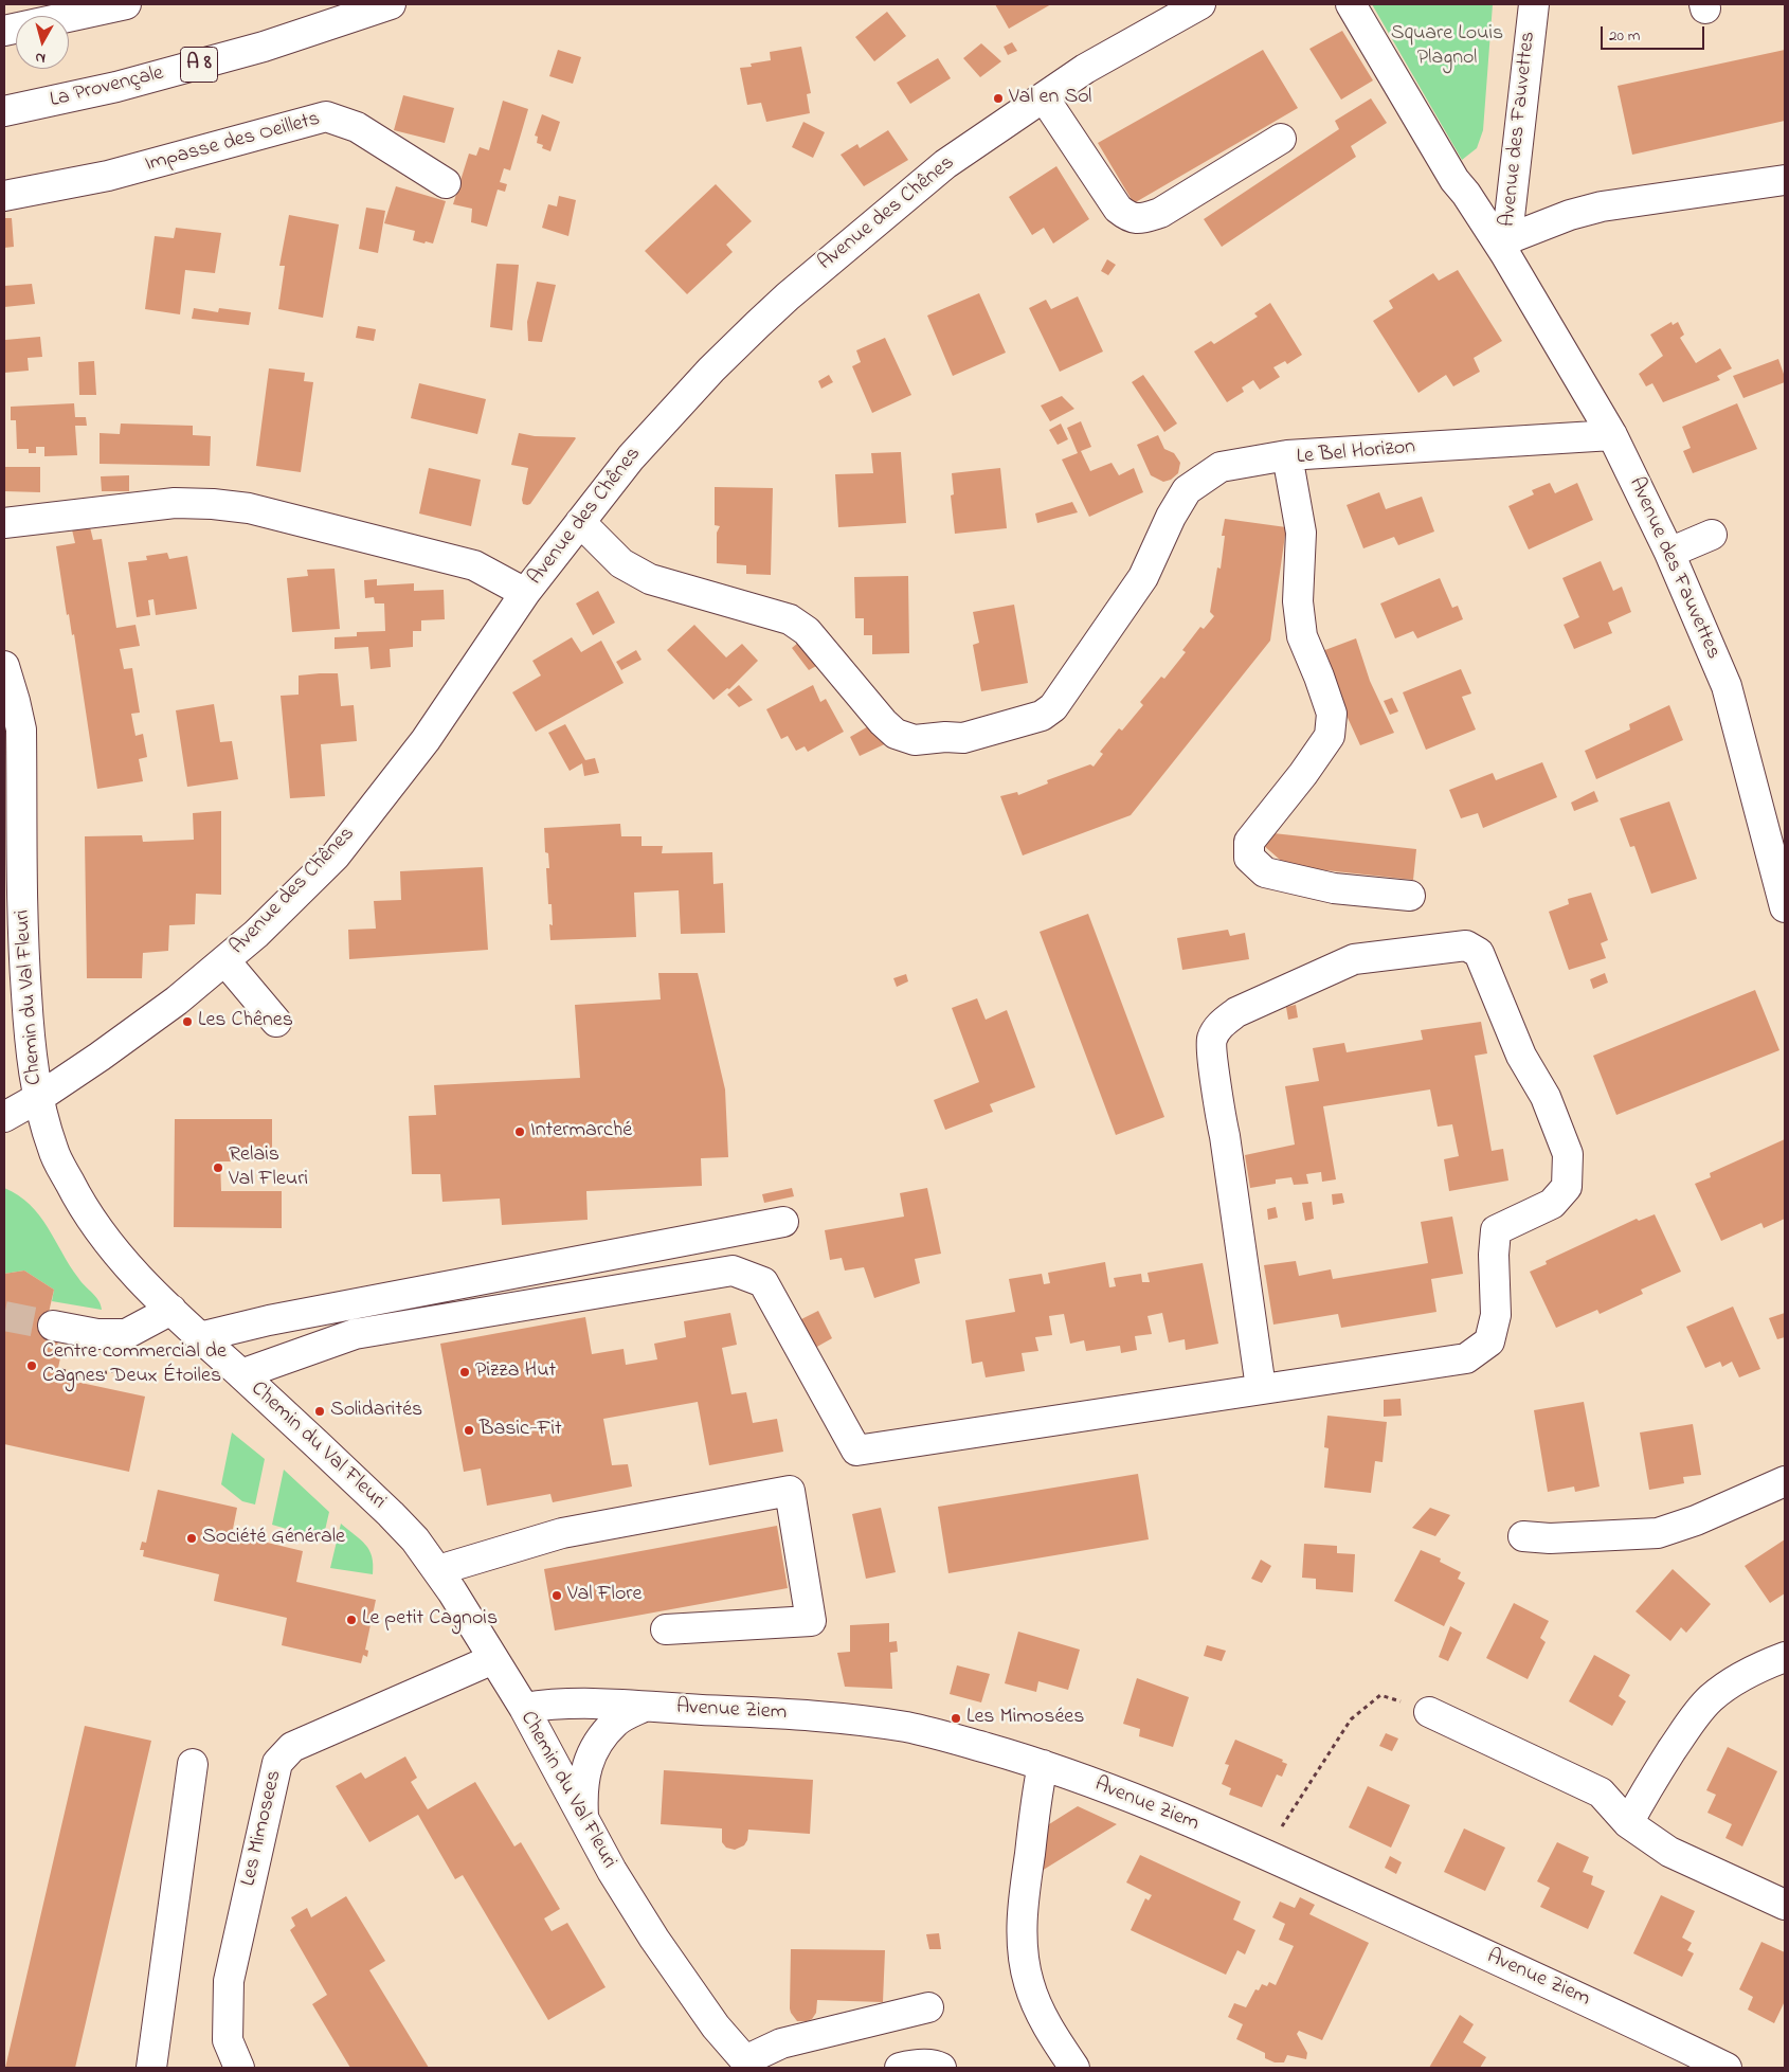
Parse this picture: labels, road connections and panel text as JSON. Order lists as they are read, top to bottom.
{
  "streets": {
    "main road": [
      "A 8",
      "La Provençale",
      "Avenue des Fauvettes",
      "Impasse des Oeillets",
      "Avenue des Chênes",
      "Le Bel Horizon",
      "Chemin du Val Fleuri",
      "Avenue Ziem",
      "Les Mimosees"
    ]
  },
  "crossings": [
    ["Avenue des Fauvettes", "Le Bel Horizon"],
    ["Avenue des Chênes", "Chemin du Val Fleuri"],
    ["Chemin du Val Fleuri", "Avenue Ziem"],
    ["Chemin du Val Fleuri", "Les Mimosees"]
  ],
  "parks": ["Square Louis Plagnol"],
  "places": [
    "Val en Sol",
    "Les Chênes",
    "Intermarché",
    "Relais Val Fleuri",
    "Centre commercial de Cagnes Deux Étoiles",
    "Pizza Hut",
    "Solidarités",
    "Basic-Fit",
    "Société Générale",
    "Val Flore",
    "Le petit Cagnois",
    "Les Mimosées"
  ],
  "scale_bar": "20 m",
  "north": "bottom"
}
